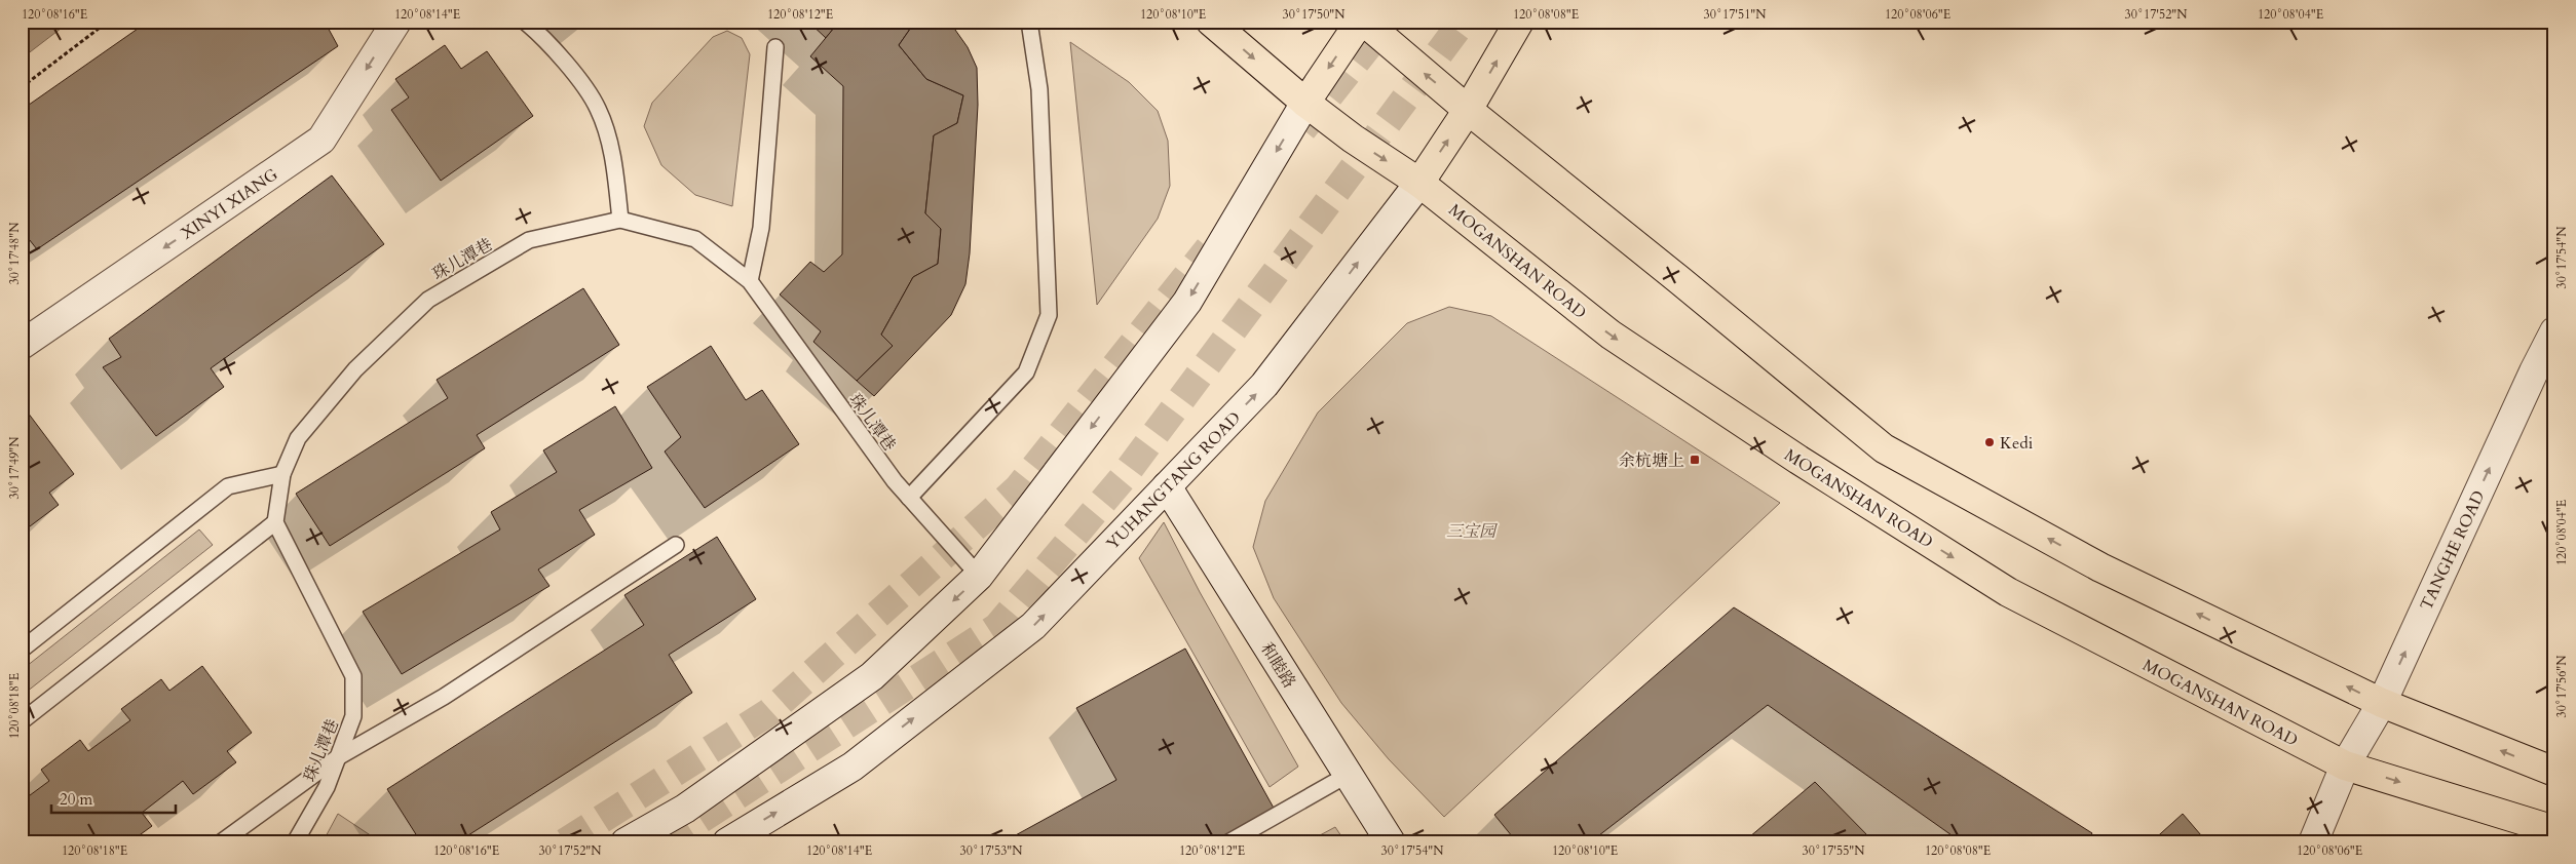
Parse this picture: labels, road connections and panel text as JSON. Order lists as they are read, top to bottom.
{
  "streets": {
    "main road": [
      "XINYI XIANG",
      "MOGANSHAN ROAD",
      "YUHANGTANG ROAD",
      "TANGHE ROAD",
      "和睦路"
    ],
    "lane": ["珠儿潭巷"]
  },
  "crossings": [
    ["MOGANSHAN ROAD", "YUHANGTANG ROAD"],
    ["MOGANSHAN ROAD", "TANGHE ROAD"],
    ["YUHANGTANG ROAD", "和睦路"]
  ],
  "one_way": ["XINYI XIANG", "TANGHE ROAD"],
  "parks": ["三宝园"],
  "places": {
    "other": ["Kedi"],
    "transit": ["余杭塘上"]
  },
  "scale_bar": "20 m",
  "coordinates": [
    "120°08'16\"E",
    "120°08'14\"E",
    "120°08'12\"E",
    "120°08'10\"E",
    "30°17'50\"N",
    "120°08'08\"E",
    "30°17'51\"N",
    "120°08'06\"E",
    "30°17'52\"N",
    "120°08'04\"E",
    "30°17'48\"N",
    "30°17'54\"N",
    "30°17'49\"N",
    "30°17'56\"N",
    "120°08'18\"E",
    "30°17'53\"N",
    "30°17'55\"N"
  ]
}
